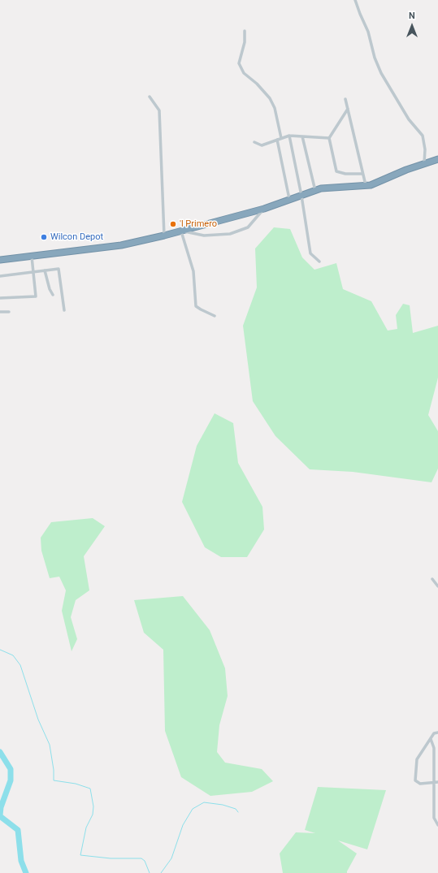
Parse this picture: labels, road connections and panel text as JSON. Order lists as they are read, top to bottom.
{
  "places": ["'l Primero", "Wilcon Depot"],
  "north": "top"
}
